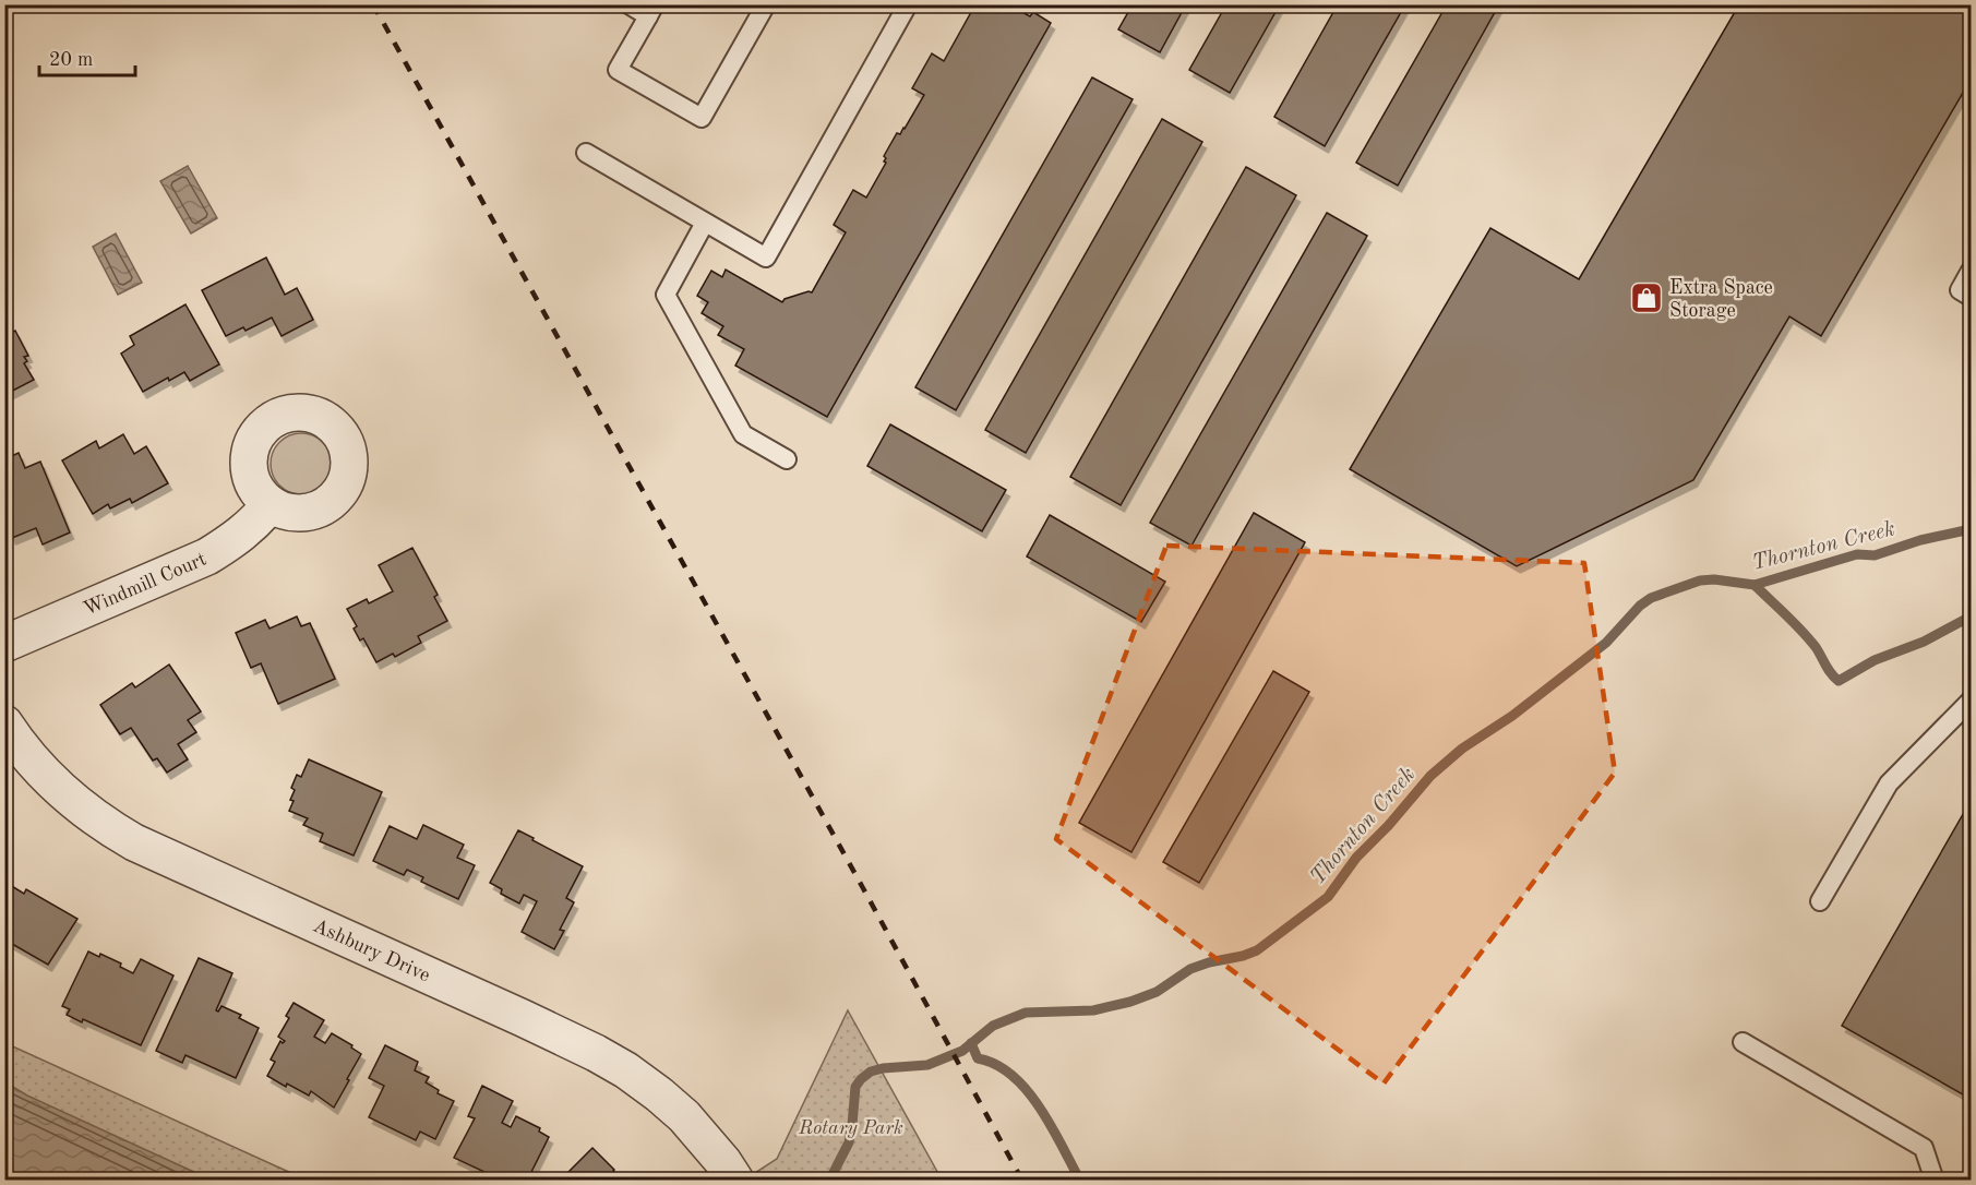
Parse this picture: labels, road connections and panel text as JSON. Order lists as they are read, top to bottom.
{
  "streets": {
    "street": ["Windmill Court", "Ashbury Drive"]
  },
  "water": ["Thornton Creek"],
  "parks": ["Rotary Park"],
  "places": {
    "shop": ["Extra Space Storage"]
  },
  "scale_bar": "20 m"
}
